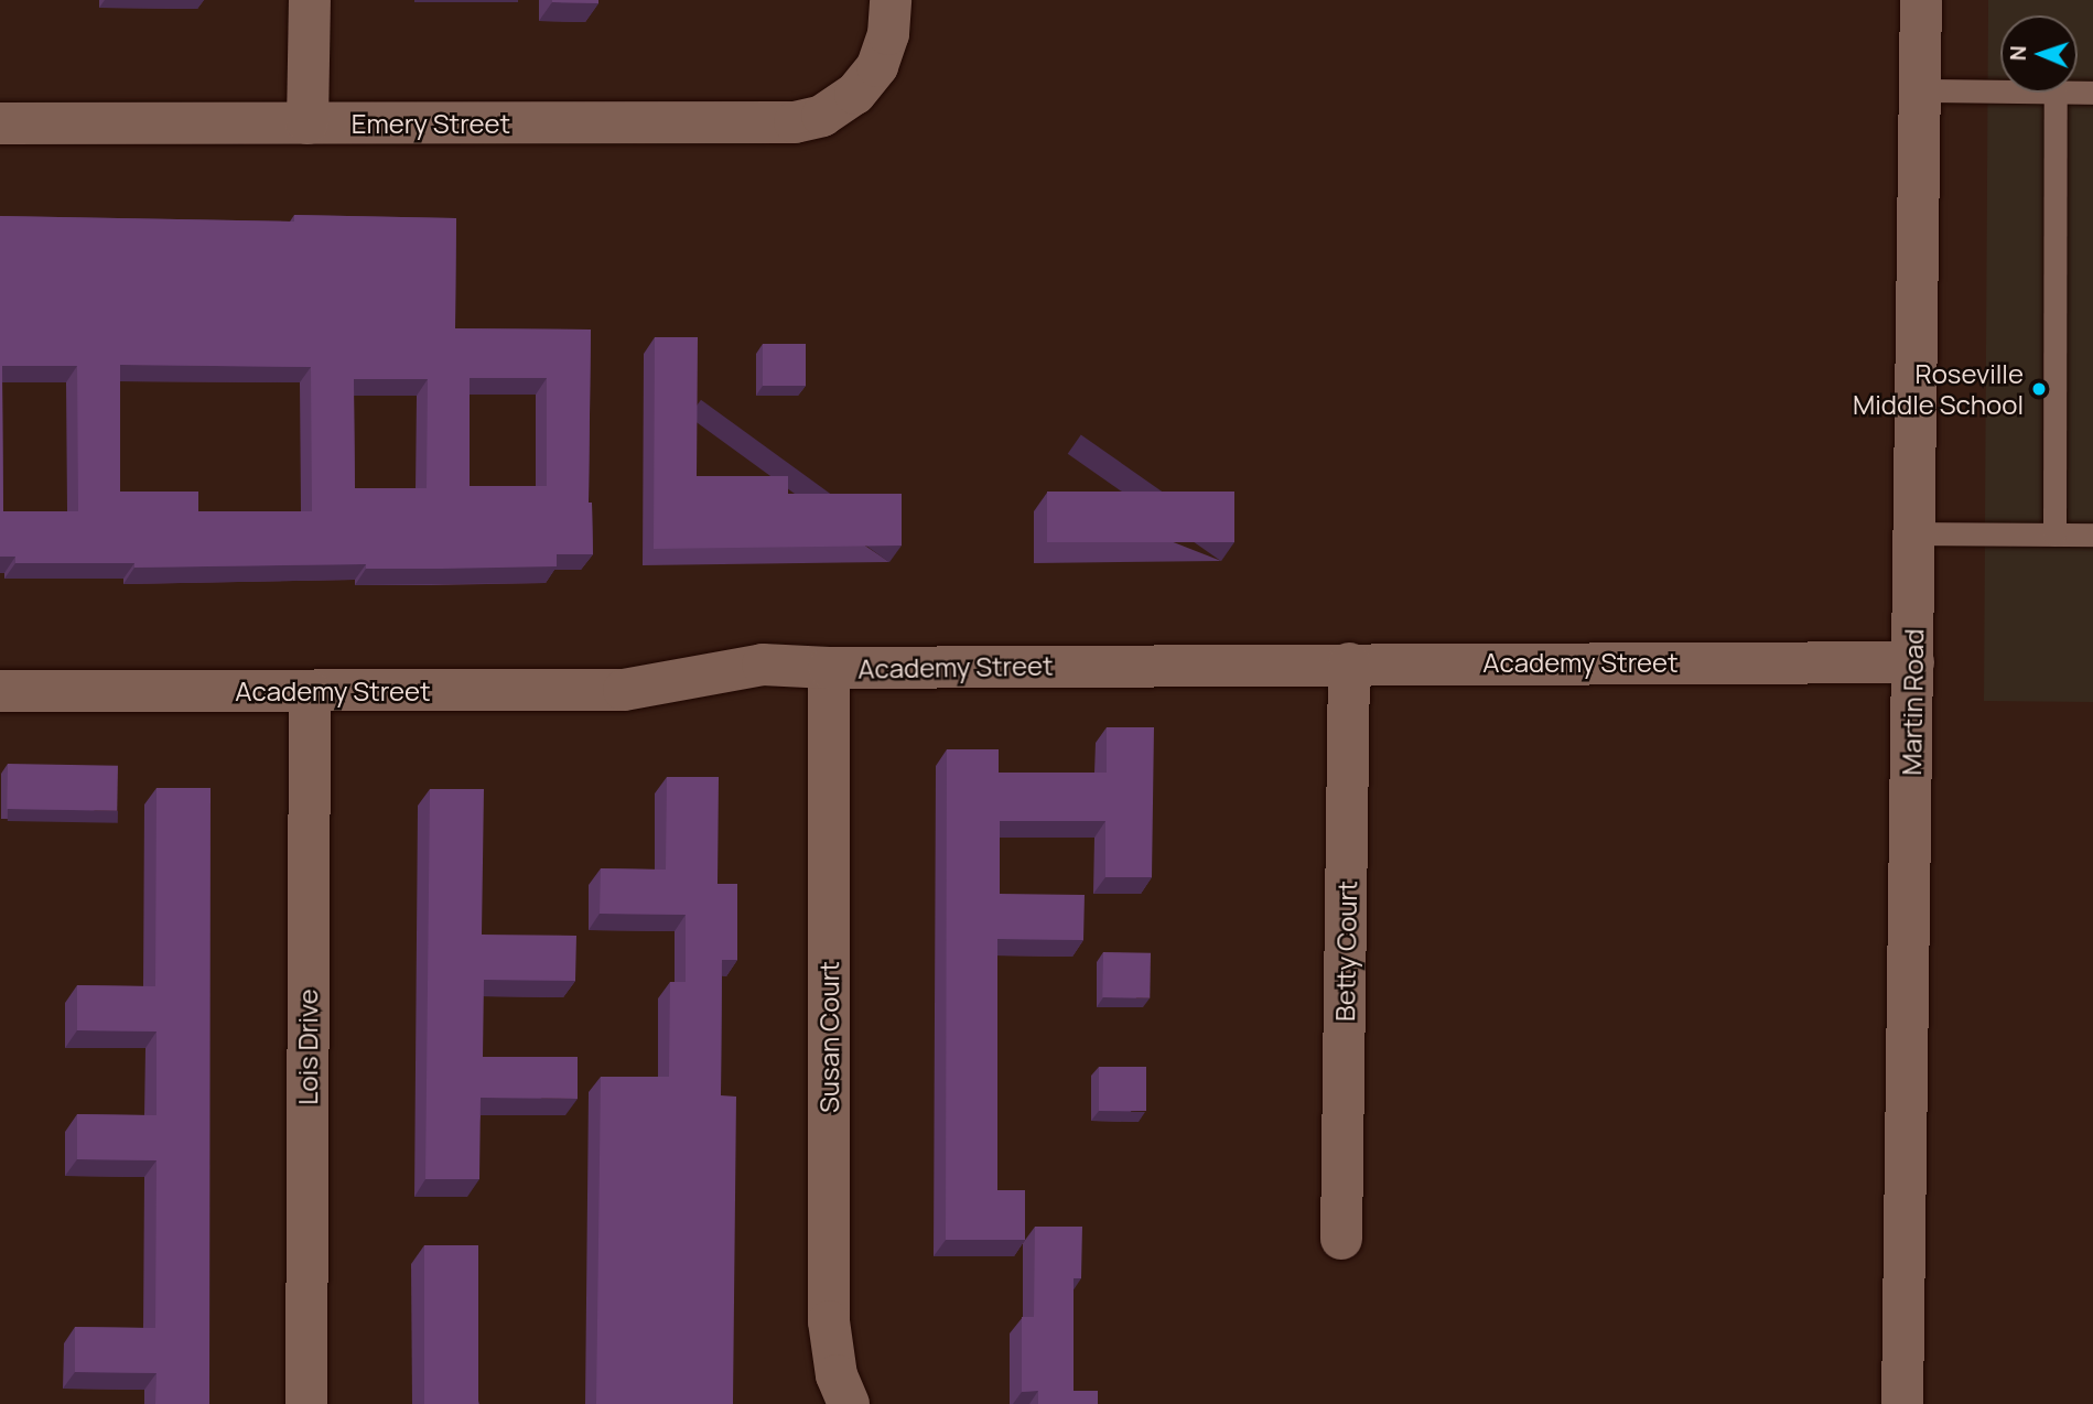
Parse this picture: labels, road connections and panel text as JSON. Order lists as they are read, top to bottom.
{
  "streets": {
    "street": [
      "Emery Street",
      "Academy Street",
      "Martin Road",
      "Betty Court",
      "Susan Court",
      "Lois Drive"
    ]
  },
  "crossings": [
    ["Academy Street", "Martin Road"],
    ["Academy Street", "Betty Court"],
    ["Academy Street", "Susan Court"],
    ["Academy Street", "Lois Drive"]
  ],
  "places": ["Roseville Middle School"],
  "north": "left"
}
